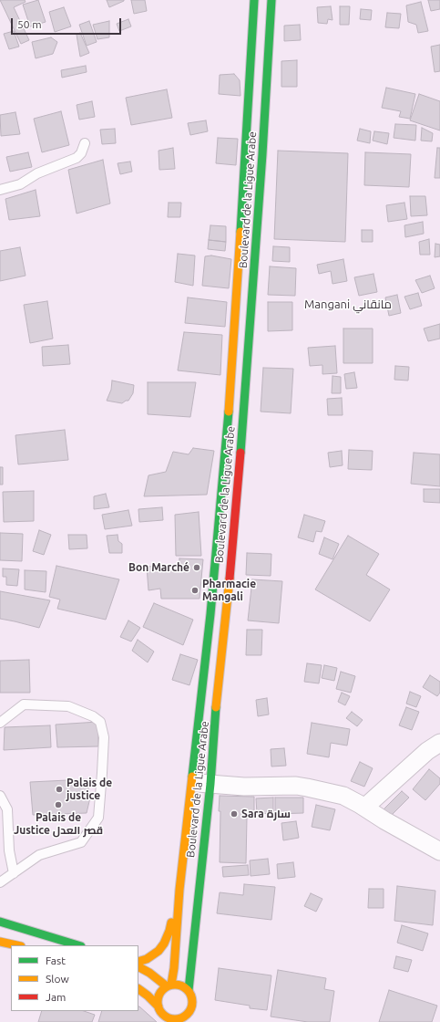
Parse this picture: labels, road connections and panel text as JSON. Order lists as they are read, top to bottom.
{
  "streets": {
    "main road": ["Boulevard de la Ligue Arabe"]
  },
  "districts": ["Mangani مانقاني"],
  "places": [
    "Bon Marché",
    "Pharmacie Mangali",
    "Palais de justice",
    "Palais de Justice قصر العدل",
    "Sara سارة"
  ],
  "legend": ["Fast", "Slow", "Jam"],
  "scale_bar": "50 m"
}
